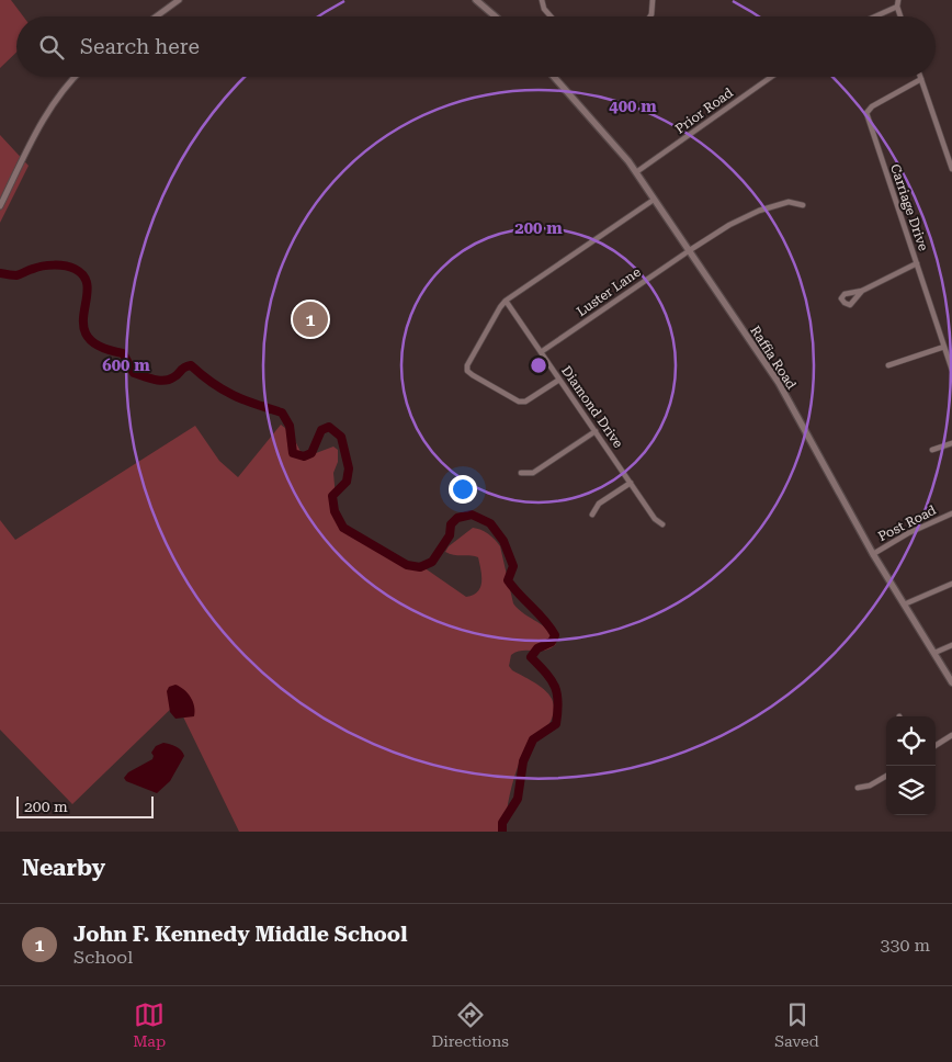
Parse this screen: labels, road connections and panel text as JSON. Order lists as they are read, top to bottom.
{
  "streets": {
    "main road": ["Raffia Road"],
    "street": [
      "Prior Road",
      "Carriage Drive",
      "Luster Lane",
      "Diamond Drive",
      "Post Road"
    ]
  },
  "crossings": [
    ["Prior Road", "Raffia Road"],
    ["Luster Lane", "Raffia Road"],
    ["Luster Lane", "Diamond Drive"],
    ["Raffia Road", "Post Road"]
  ],
  "scale_bar": "200 m",
  "page": {
    "search": "Search here",
    "pins": "1",
    "scale": "200 m",
    "heading": "Nearby",
    "list": [
      {
        "mark": "1",
        "name": "John F. Kennedy Middle School",
        "note": "School",
        "value": "330 m"
      }
    ],
    "nav": ["Map", "Directions", "Saved"]
  },
  "rings": ["400 m", "200 m", "600 m"]
}
